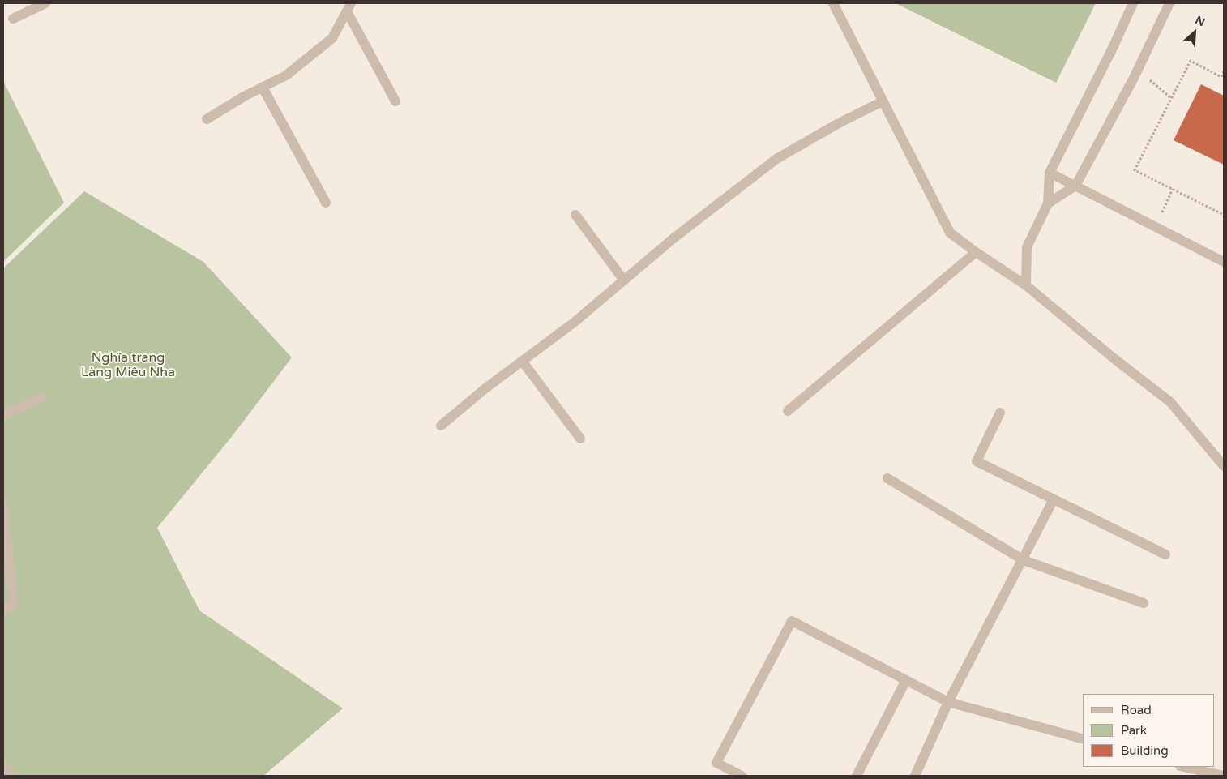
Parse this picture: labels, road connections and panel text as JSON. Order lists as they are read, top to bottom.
{
  "parks": ["Nghĩa trang Làng Miêu Nha"],
  "legend": ["Road", "Park", "Building"],
  "north": "top right"
}
